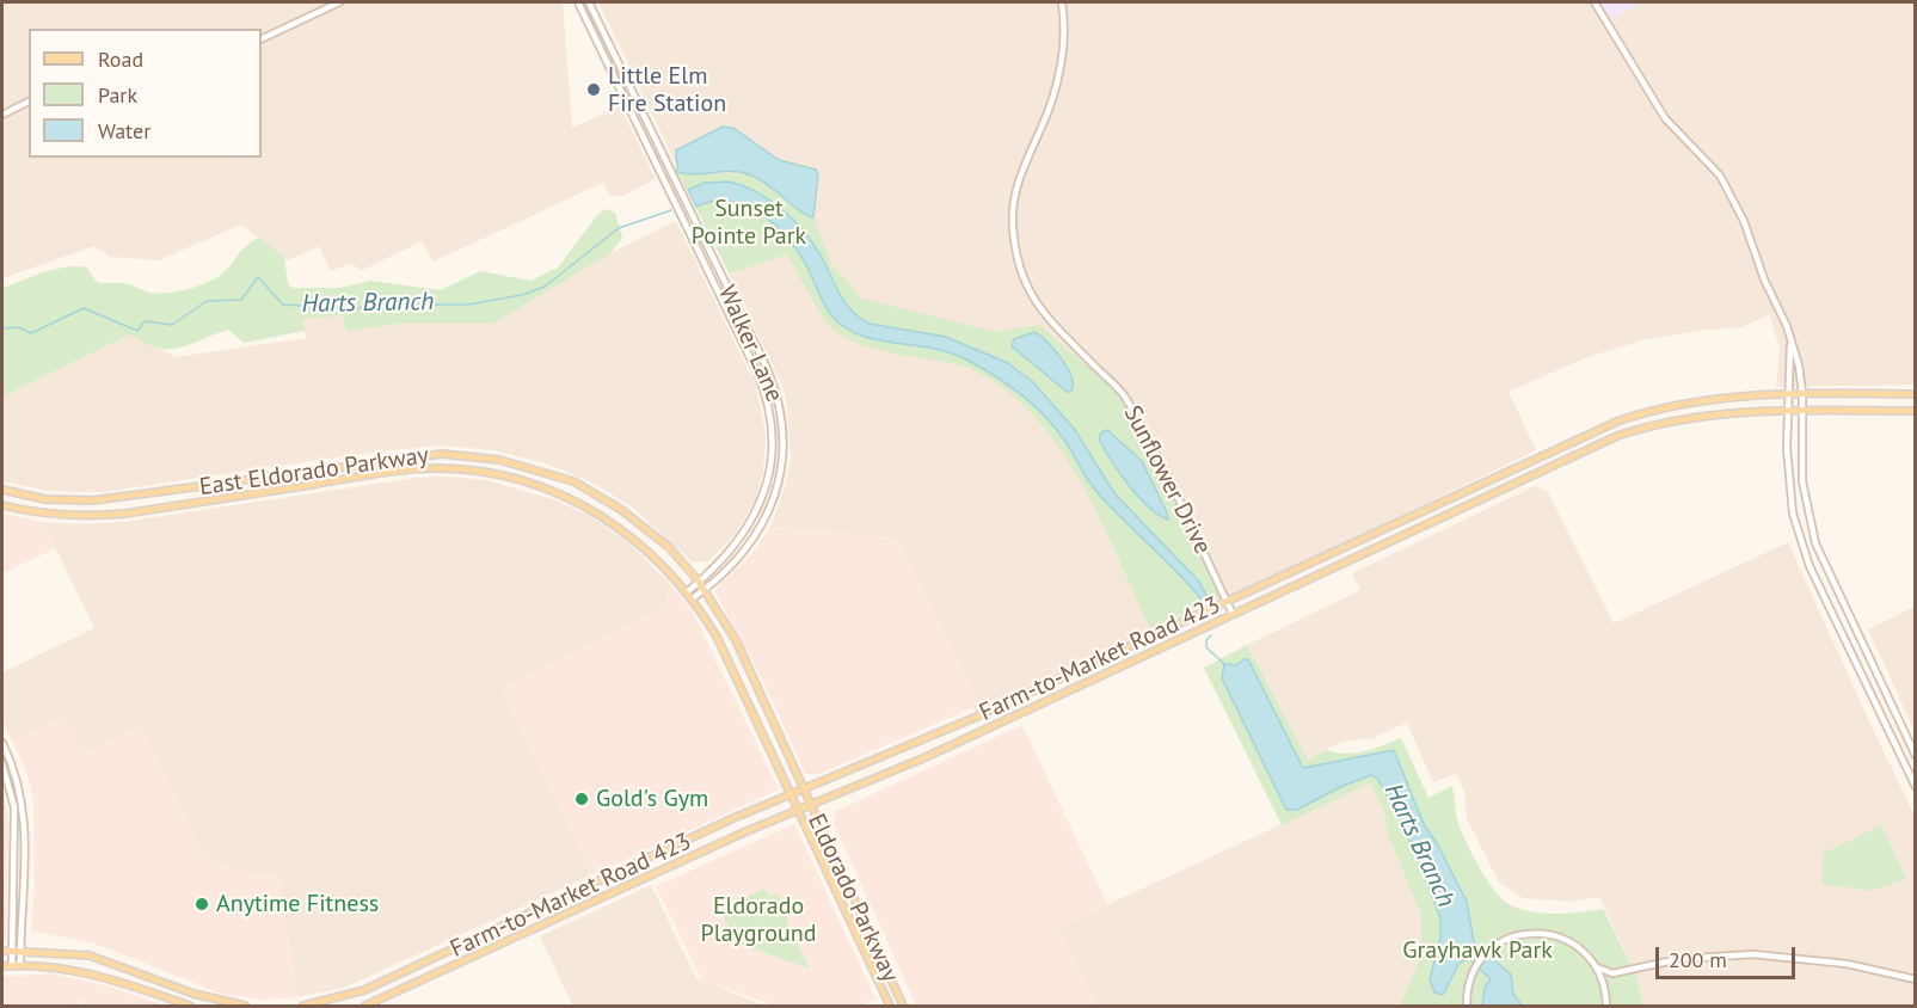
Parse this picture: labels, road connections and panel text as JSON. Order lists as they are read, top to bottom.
{
  "streets": {
    "main road": ["East Eldorado Parkway", "Farm-to-Market Road 423", "Eldorado Parkway"],
    "street": ["Walker Lane", "Sunflower Drive"]
  },
  "crossings": [
    ["Walker Lane", "East Eldorado Parkway"],
    ["East Eldorado Parkway", "Farm-to-Market Road 423"],
    ["East Eldorado Parkway", "Eldorado Parkway"],
    ["Sunflower Drive", "Farm-to-Market Road 423"],
    ["Farm-to-Market Road 423", "Eldorado Parkway"]
  ],
  "water": ["Harts Branch"],
  "parks": ["Sunset Pointe Park", "Eldorado Playground", "Grayhawk Park"],
  "places": ["Little Elm Fire Station", "Gold's Gym", "Anytime Fitness"],
  "legend": ["Road", "Park", "Water"],
  "scale_bar": "200 m"
}
